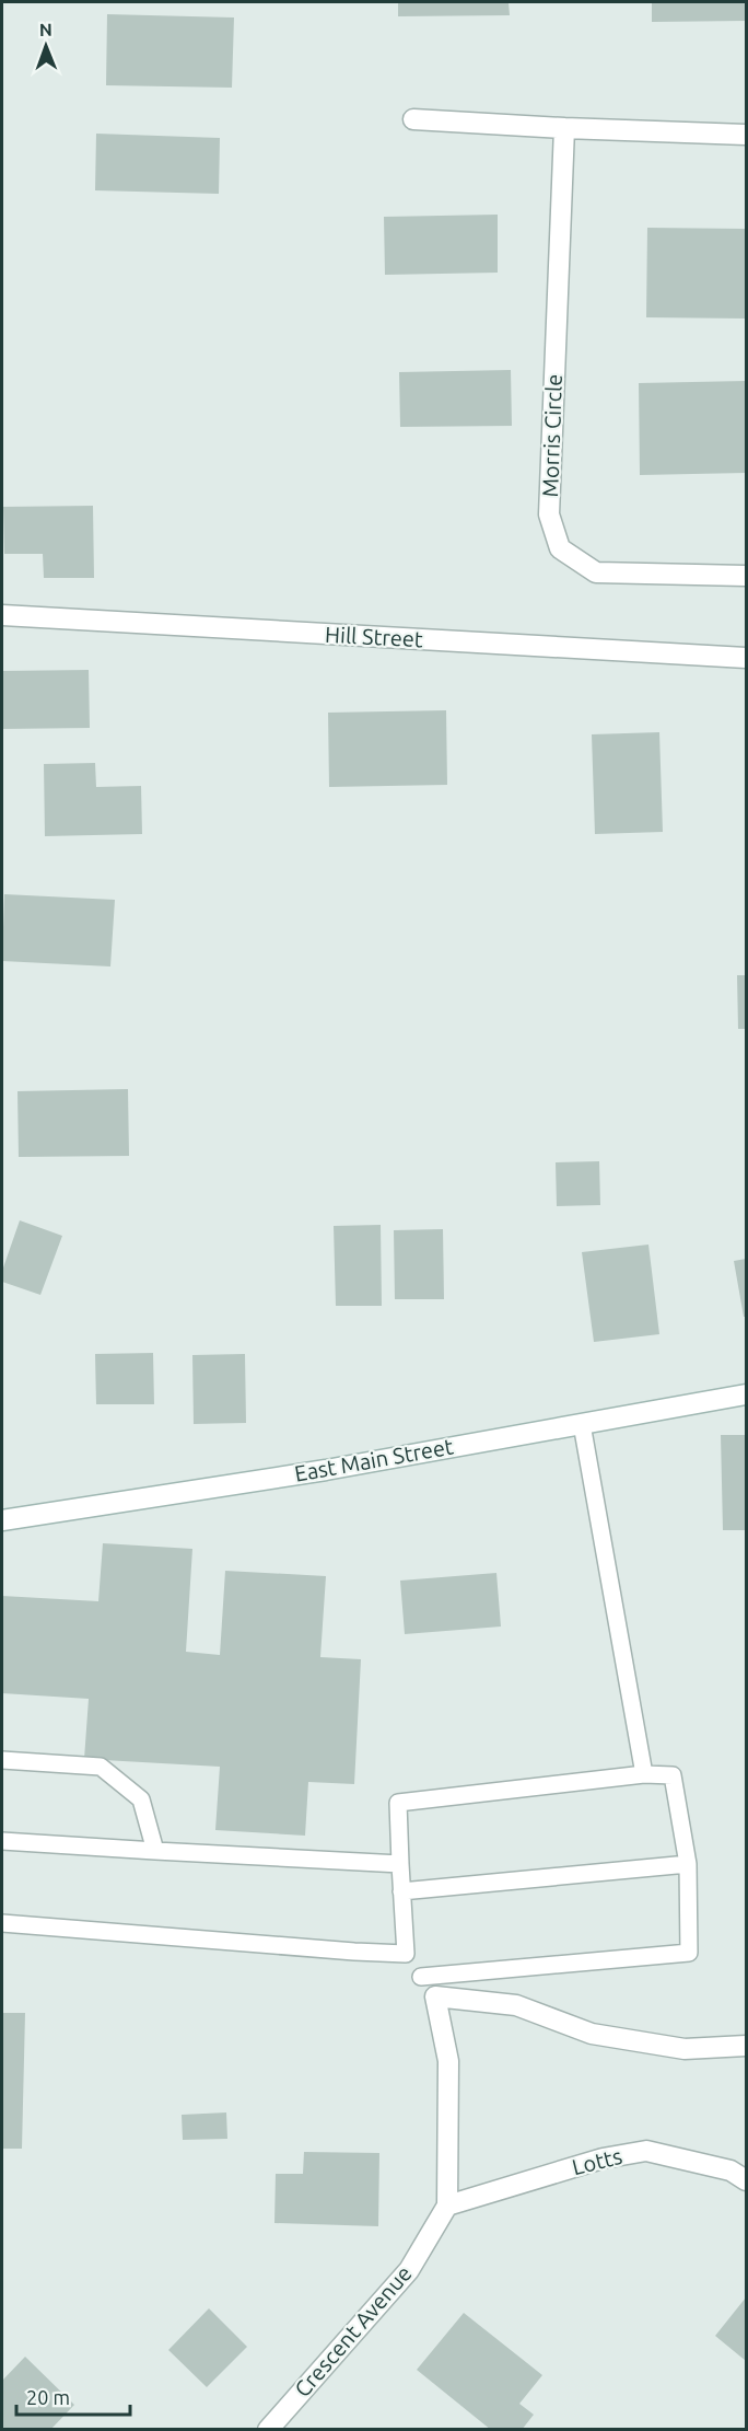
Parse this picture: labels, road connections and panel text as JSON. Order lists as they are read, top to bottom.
{
  "streets": {
    "street": [
      "Morris Circle",
      "Hill Street",
      "East Main Street",
      "Lotts",
      "Crescent Avenue"
    ]
  },
  "crossings": [
    ["Lotts", "Crescent Avenue"]
  ],
  "scale_bar": "20 m",
  "north": "top"
}
